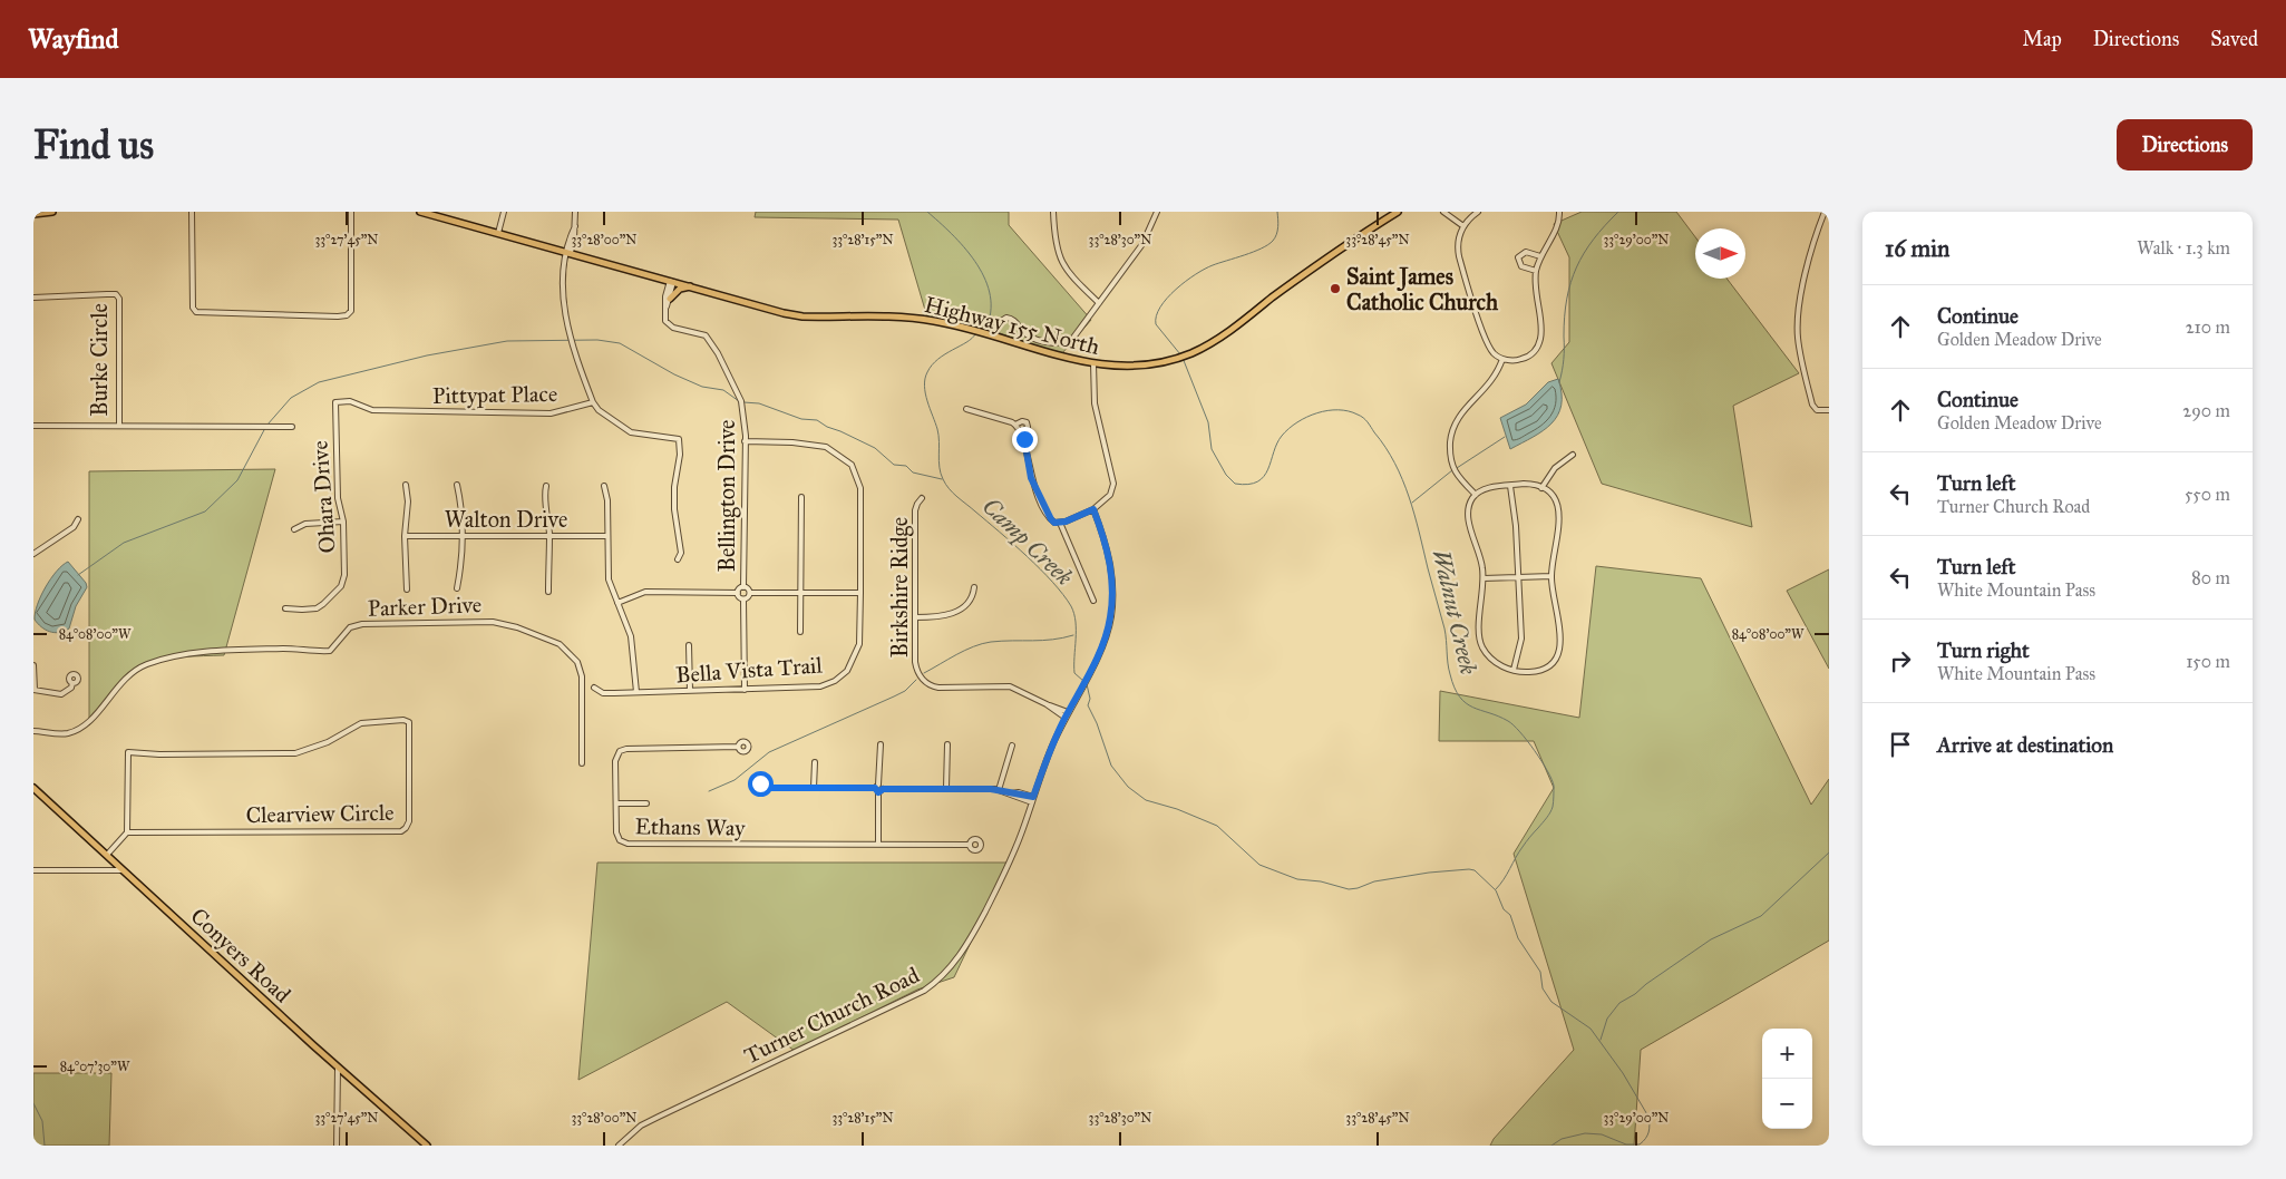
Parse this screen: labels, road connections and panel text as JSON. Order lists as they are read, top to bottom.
{
  "streets": {
    "main road": ["Highway 155 North", "Conyers Road"],
    "street": [
      "Burke Circle",
      "Pittypat Place",
      "Bellington Drive",
      "Ohara Drive",
      "Walton Drive",
      "Birkshire Ridge",
      "Parker Drive",
      "Bella Vista Trail",
      "Clearview Circle",
      "Ethans Way",
      "Turner Church Road"
    ]
  },
  "crossings": [
    ["Pittypat Place", "Ohara Drive"],
    ["Bellington Drive", "Bella Vista Trail"],
    ["Birkshire Ridge", "Turner Church Road"]
  ],
  "water": ["Camp Creek", "Walnut Creek"],
  "places": ["Saint James Catholic Church"],
  "north": "right",
  "page": {
    "header": "Wayfind",
    "nav": ["Map", "Directions", "Saved"],
    "buttons": "Directions",
    "title": "Find us",
    "heading": ["16 min", "Walk · 1.3 km"],
    "list": [
      ["Continue", "Golden Meadow Drive", "210 m"],
      ["Continue", "Golden Meadow Drive", "290 m"],
      ["Turn left", "Turner Church Road", "550 m"],
      ["Turn left", "White Mountain Pass", "80 m"],
      ["Turn right", "White Mountain Pass", "150 m"],
      "Arrive at destination"
    ],
    "map_buttons": ["+", "−"]
  },
  "coordinates": [
    "33°27'45\"N",
    "33°28'00\"N",
    "33°28'15\"N",
    "33°28'30\"N",
    "33°28'45\"N",
    "33°29'00\"N",
    "84°08'00\"W",
    "84°07'30\"W"
  ]
}
